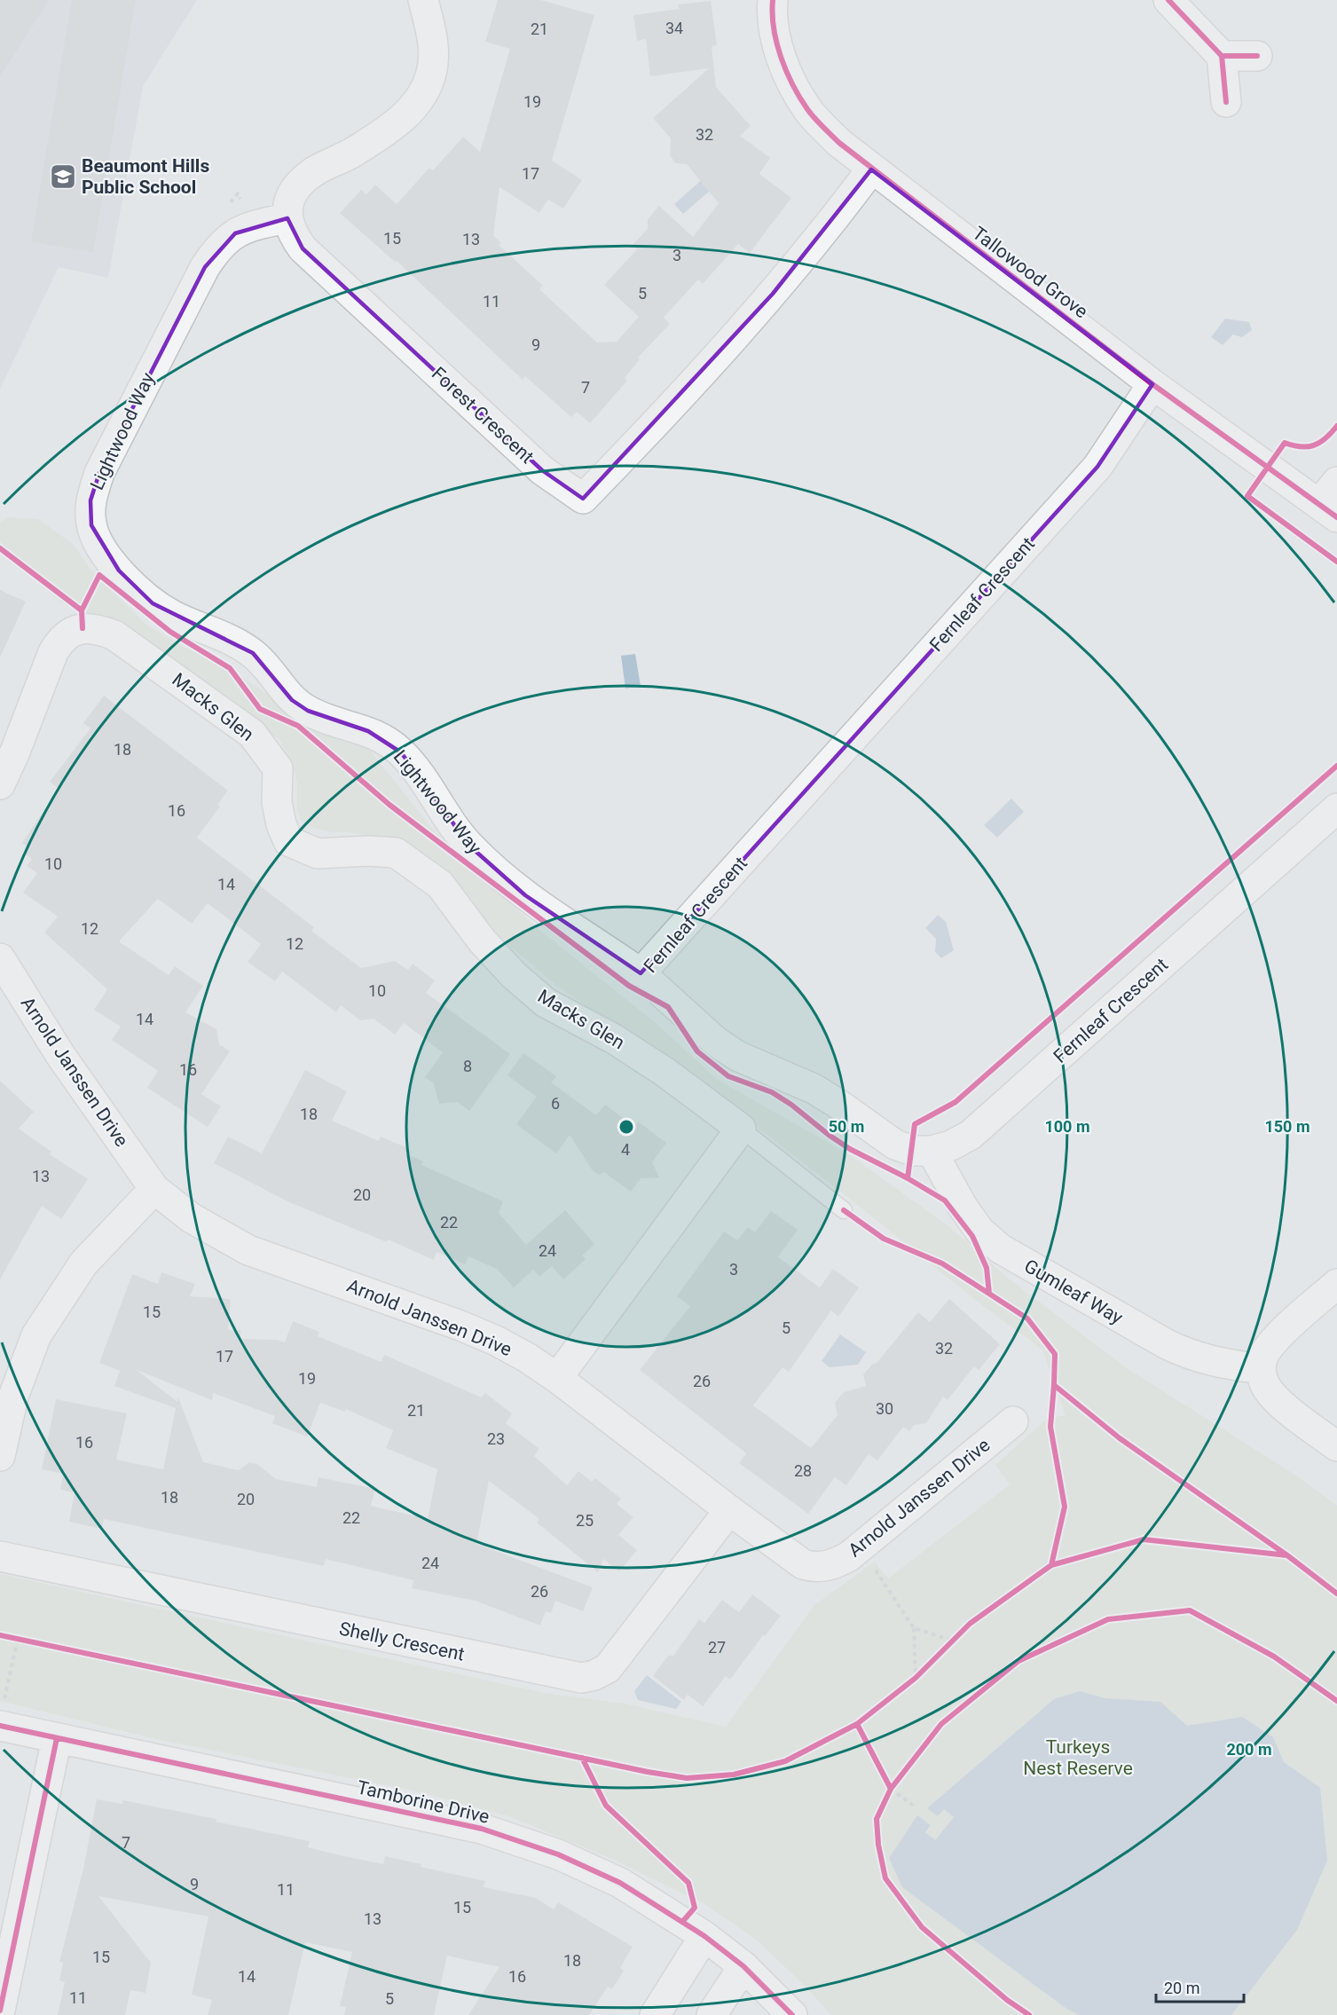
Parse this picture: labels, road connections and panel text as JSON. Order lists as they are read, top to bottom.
{
  "streets": {
    "street": [
      "Tallowood Grove",
      "Forest Crescent",
      "Lightwood Way",
      "Fernleaf Crescent",
      "Macks Glen",
      "Arnold Janssen Drive",
      "Gumleaf Way",
      "Shelly Crescent",
      "Tamborine Drive"
    ]
  },
  "crossings": [
    ["Tallowood Grove", "Forest Crescent"],
    ["Tallowood Grove", "Fernleaf Crescent"],
    ["Forest Crescent", "Lightwood Way"],
    ["Lightwood Way", "Fernleaf Crescent"],
    ["Fernleaf Crescent", "Gumleaf Way"],
    ["Arnold Janssen Drive", "Shelly Crescent"]
  ],
  "parks": ["Turkeys Nest Reserve"],
  "places": {
    "school or university": ["Beaumont Hills Public School"]
  },
  "house_numbers": [
    "34",
    "21",
    "19",
    "32",
    "17",
    "15",
    "13",
    "3",
    "5",
    "11",
    "9",
    "7",
    "18",
    "16",
    "10",
    "14",
    "12",
    "12",
    "10",
    "14",
    "8",
    "16",
    "6",
    "18",
    "4",
    "13",
    "20",
    "22",
    "24",
    "3",
    "15",
    "5",
    "32",
    "17",
    "19",
    "26",
    "30",
    "21",
    "23",
    "16",
    "28",
    "18",
    "20",
    "22",
    "25",
    "24",
    "26",
    "27",
    "7",
    "9",
    "11",
    "15",
    "13",
    "15",
    "18",
    "14",
    "16",
    "11",
    "5"
  ],
  "scale_bar": "20 m",
  "rings": [
    "50 m",
    "100 m",
    "150 m",
    "200 m"
  ]
}
